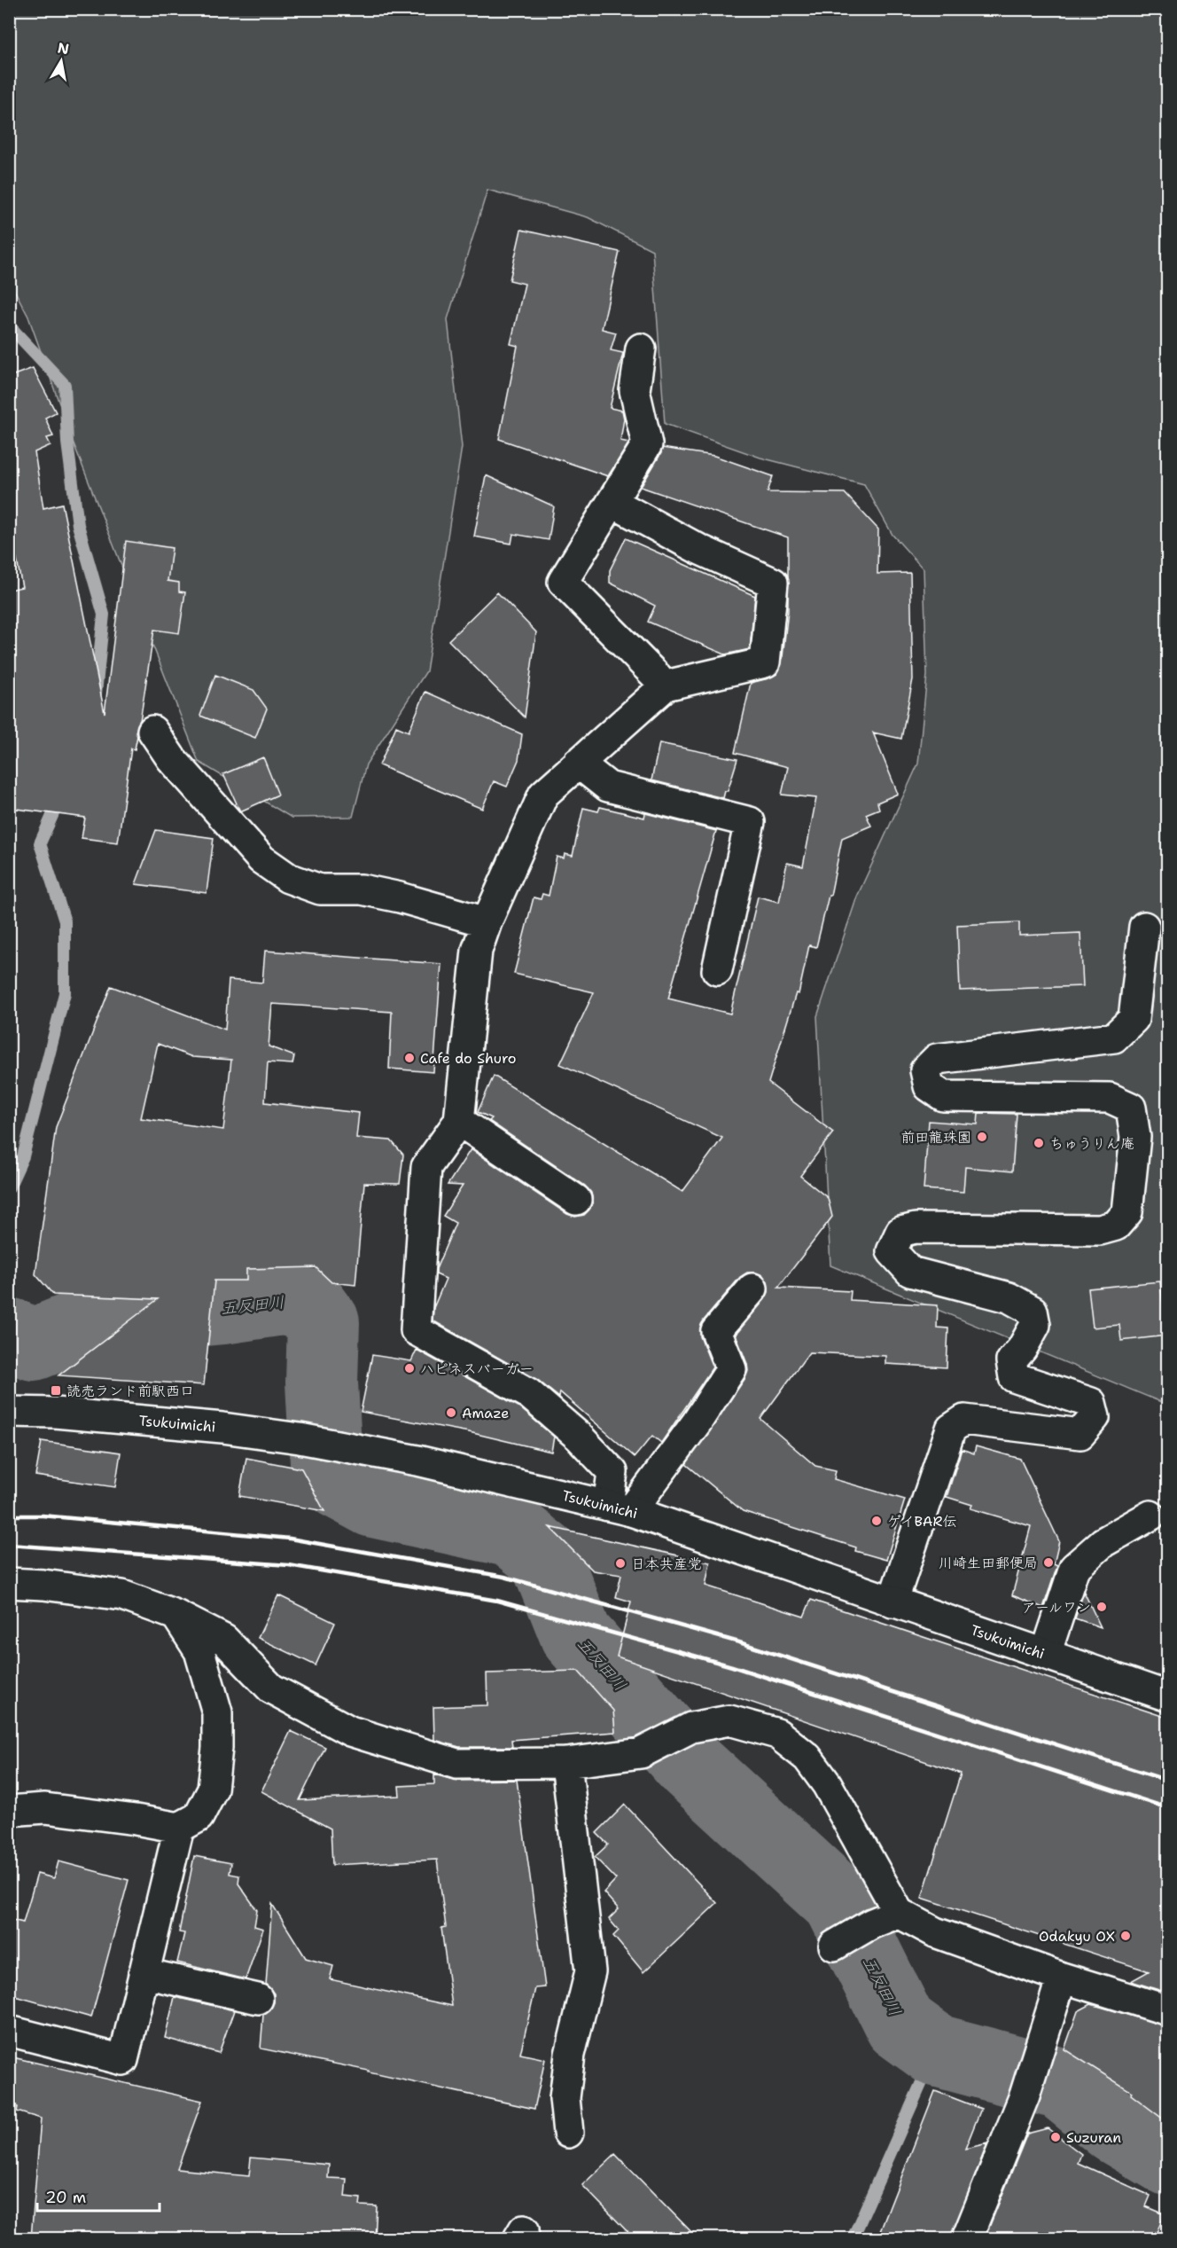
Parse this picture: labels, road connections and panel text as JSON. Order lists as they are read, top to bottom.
{
  "streets": {
    "street": ["Tsukuimichi"]
  },
  "water": ["五反田川"],
  "places": {
    "other": [
      "Cafe do Shuro",
      "前田龍珠園",
      "ちゅうりん庵",
      "ハピネスバーガー",
      "Amaze",
      "ゲイBAR伝",
      "川崎生田郵便局",
      "日本共産党",
      "アールワン",
      "Odakyu OX",
      "Suzuran"
    ],
    "transit": ["読売ランド前駅西口"]
  },
  "scale_bar": "20 m",
  "north": "top"
}
